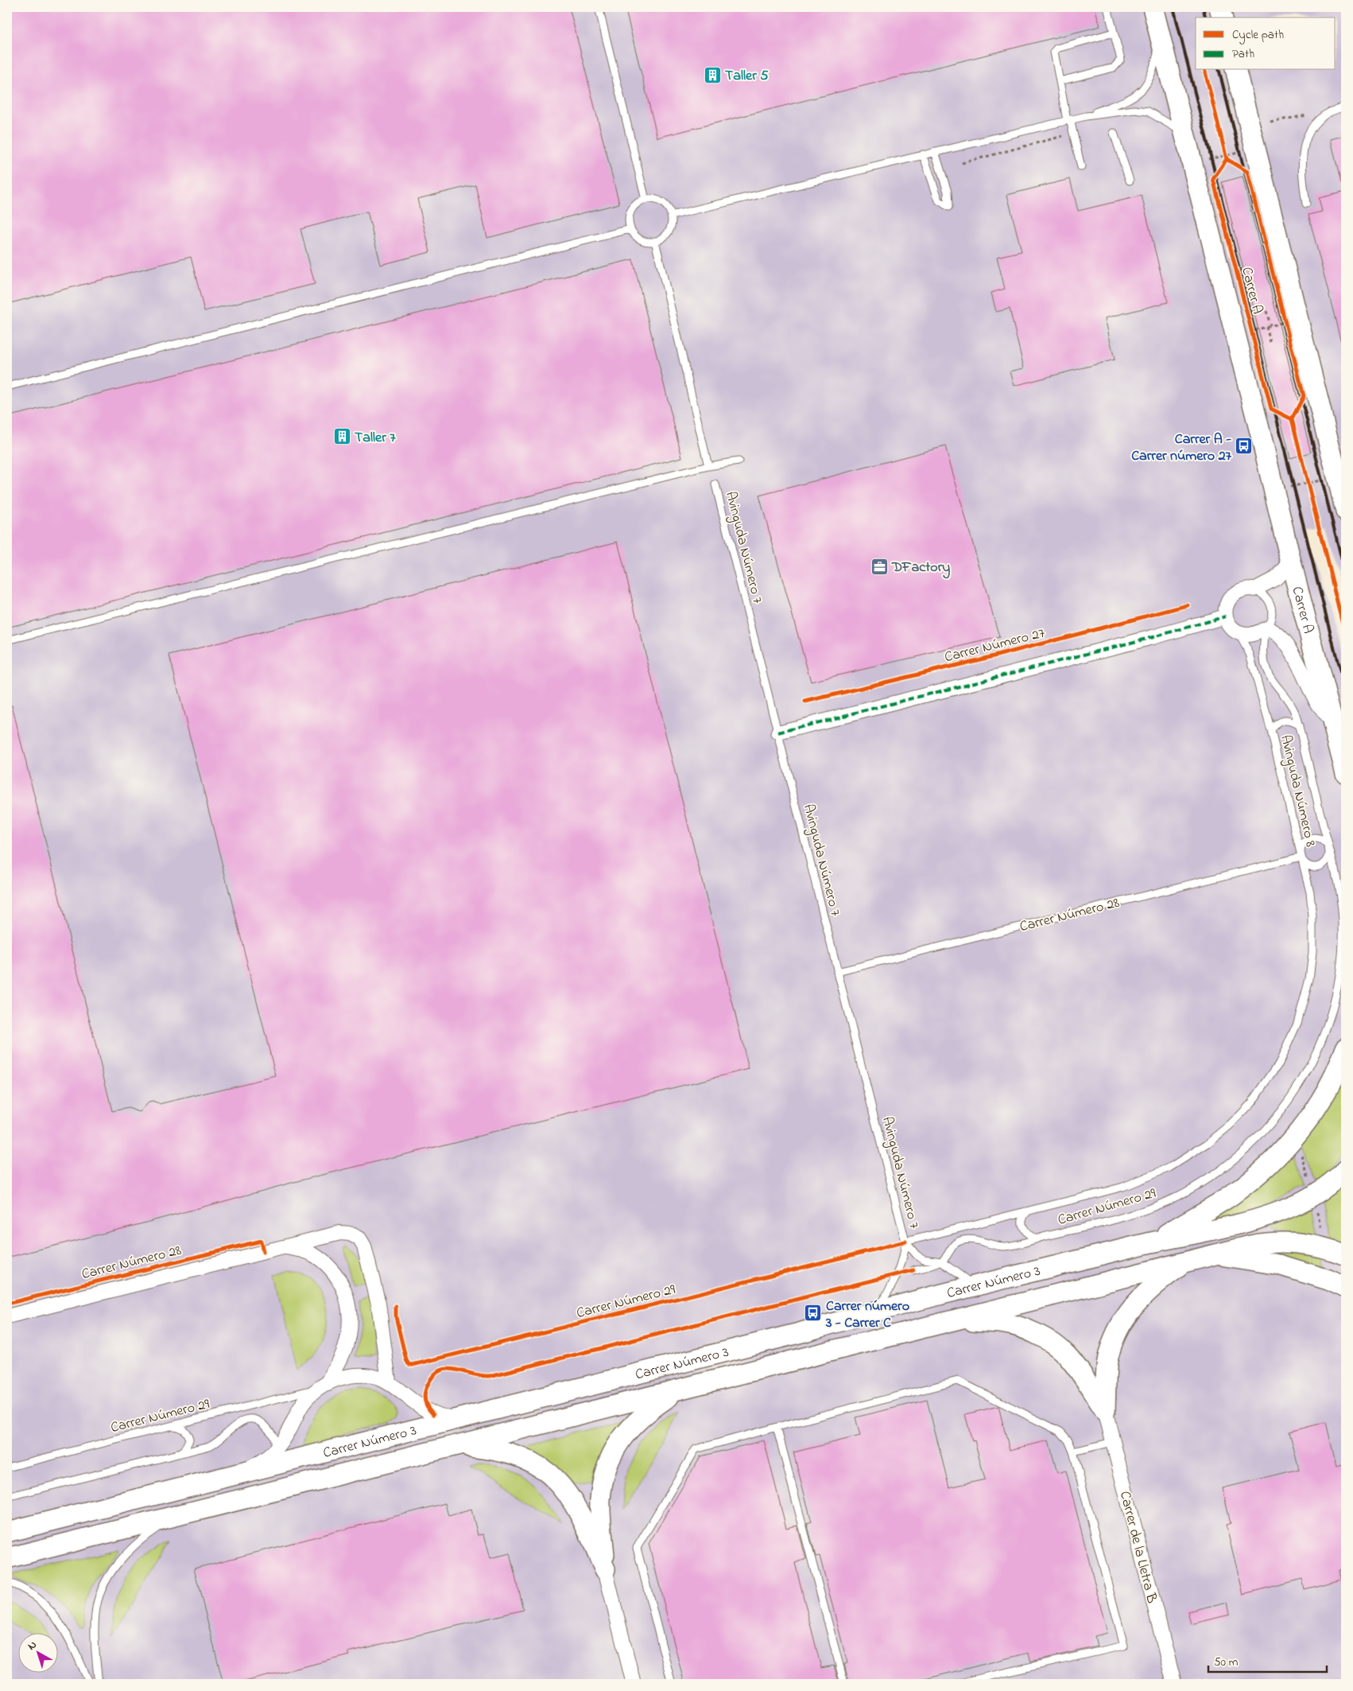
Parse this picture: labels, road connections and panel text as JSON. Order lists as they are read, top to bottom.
{
  "streets": {
    "main road": ["Carrer A", "Carrer Número 3"],
    "street": ["Carrer Número 28", "Carrer de la Lletra B"],
    "lane": ["Avinguda Número 7", "Avinguda Número 8", "Carrer Número 29"],
    "cycle path": ["Carrer Número 27"]
  },
  "crossings": [
    ["Avinguda Número 7", "Carrer Número 28"],
    ["Avinguda Número 7", "Carrer Número 29"],
    ["Avinguda Número 7", "Carrer Número 3"],
    ["Avinguda Número 8", "Carrer Número 28"],
    ["Avinguda Número 8", "Carrer Número 29"],
    ["Carrer Número 28", "Carrer Número 29"]
  ],
  "places": {
    "building": ["Taller 5", "Taller 7"],
    "bus stop": ["Carrer A - Carrer número 27", "Carrer número 3 - Carrer C"],
    "office": ["DFactory"]
  },
  "legend": ["Cycle path", "Path"],
  "scale_bar": "50 m",
  "north": "top left"
}
